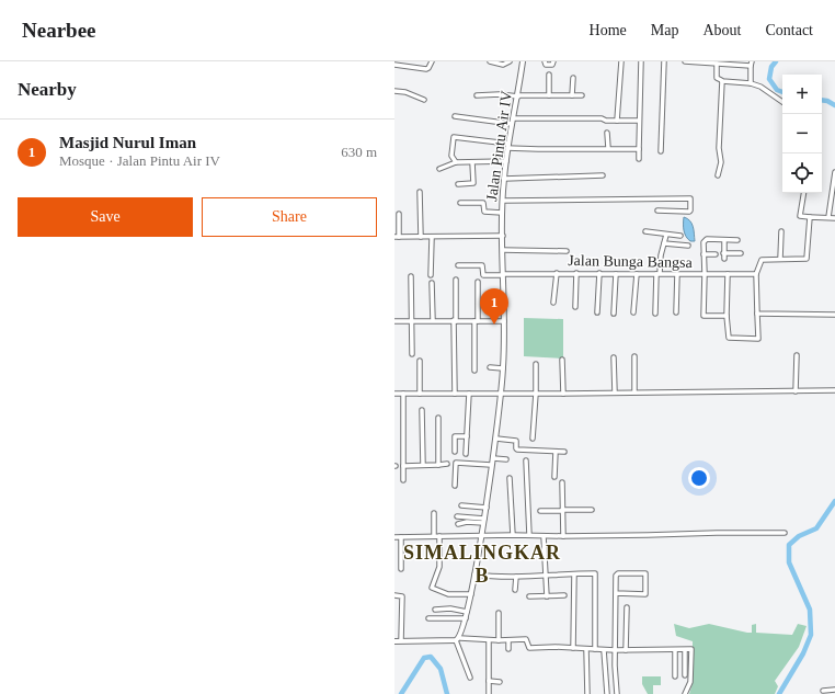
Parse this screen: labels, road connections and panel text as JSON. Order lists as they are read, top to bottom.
{
  "streets": {
    "main road": ["Jalan Pintu Air IV"],
    "street": ["Jalan Bunga Bangsa"]
  },
  "crossings": [
    ["Jalan Pintu Air IV", "Jalan Bunga Bangsa"]
  ],
  "districts": ["SIMALINGKAR B"],
  "page": {
    "header": "Nearbee",
    "nav": [
      "Home",
      "Map",
      "About",
      "Contact"
    ],
    "heading": "Nearby",
    "map_buttons": ["+", "−"],
    "list": [
      {
        "mark": "1",
        "name": "Masjid Nurul Iman",
        "note": "Mosque · Jalan Pintu Air IV",
        "value": "630 m"
      }
    ],
    "buttons": ["Save", "Share"],
    "pins": "1"
  }
}
